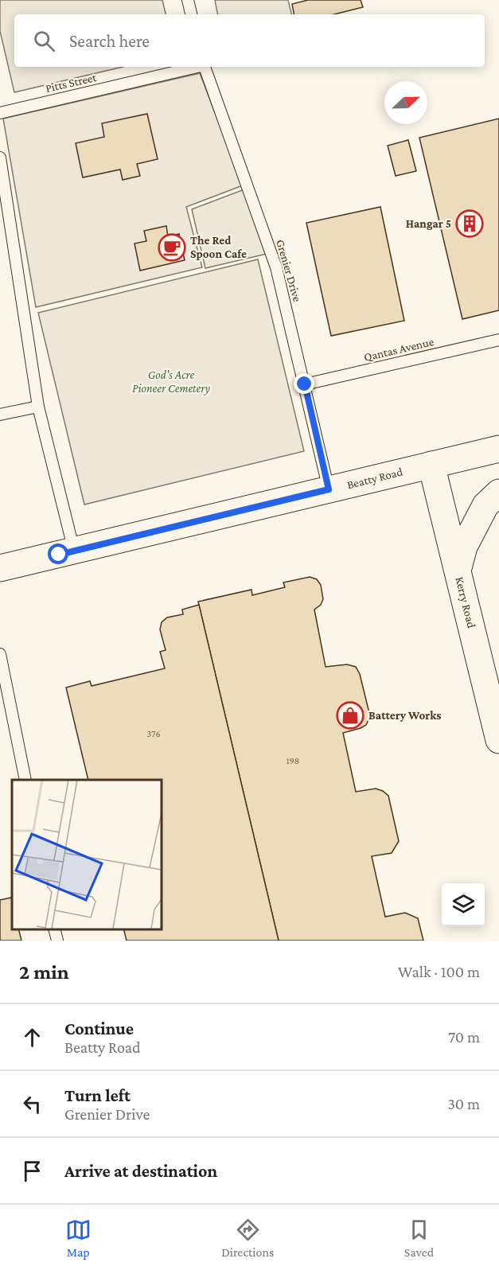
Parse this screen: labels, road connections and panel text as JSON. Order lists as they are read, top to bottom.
{
  "streets": {
    "main road": ["Beatty Road", "Kerry Road"],
    "lane": ["Pitts Street", "Grenier Drive", "Qantas Avenue"]
  },
  "crossings": [
    ["Grenier Drive", "Qantas Avenue"],
    ["Grenier Drive", "Beatty Road"],
    ["Beatty Road", "Kerry Road"]
  ],
  "parks": ["God's Acre Pioneer Cemetery"],
  "places": {
    "building": ["Hangar 5"],
    "cafe": ["The Red Spoon Cafe"],
    "shop": ["Battery Works"]
  },
  "house_numbers": ["376", "198"],
  "north": "top right",
  "page": {
    "search": "Search here",
    "heading": ["2 min", "Walk · 100 m"],
    "list": [
      ["Continue", "Beatty Road", "70 m"],
      ["Turn left", "Grenier Drive", "30 m"],
      "Arrive at destination"
    ],
    "nav": ["Map", "Directions", "Saved"]
  }
}
